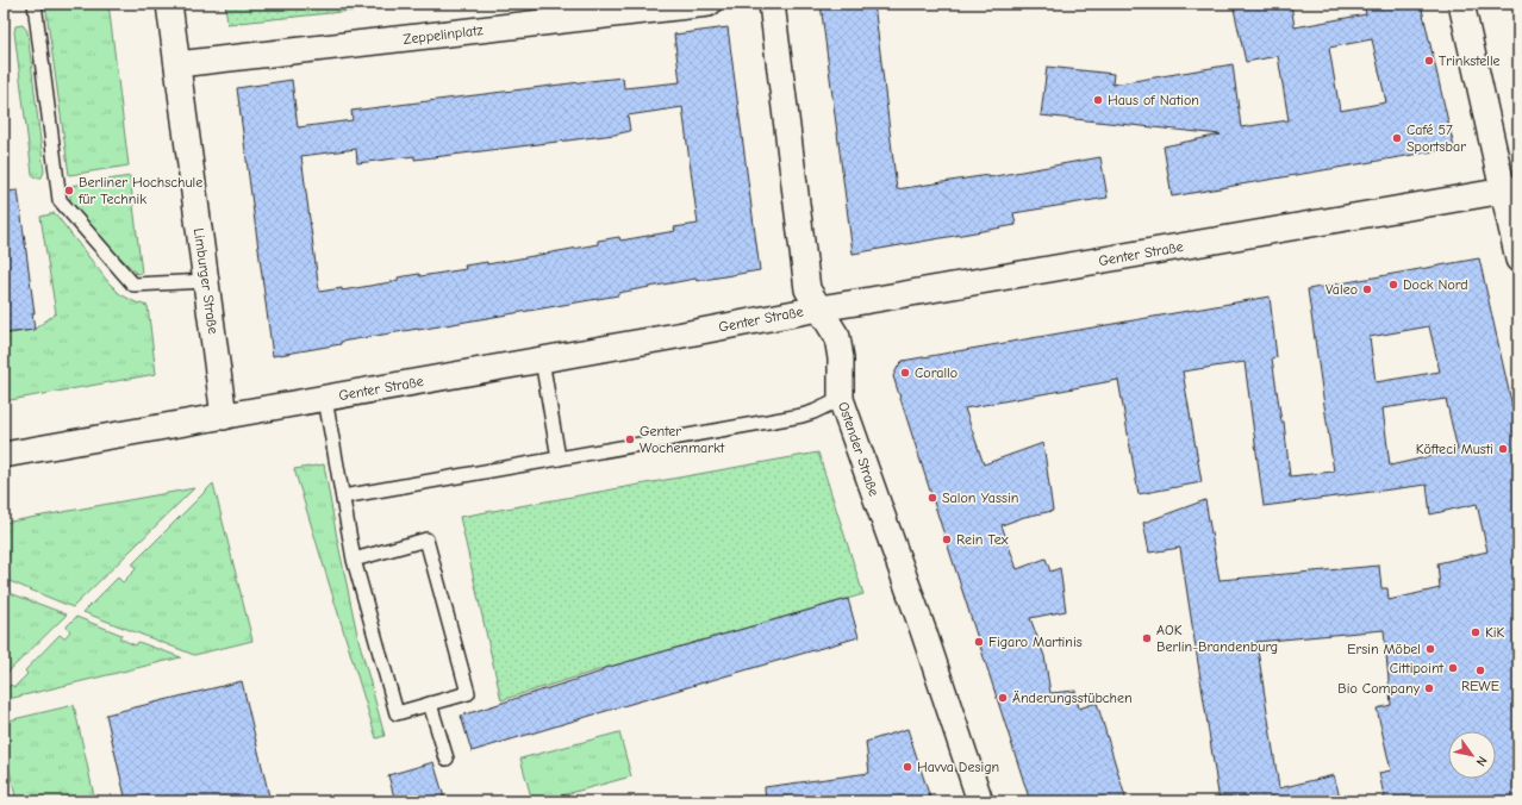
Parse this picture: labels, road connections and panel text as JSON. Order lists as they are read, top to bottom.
{
  "streets": {
    "street": [
      "Zeppelinplatz",
      "Genter Straße",
      "Limburger Straße",
      "Ostender Straße"
    ]
  },
  "crossings": [
    ["Zeppelinplatz", "Limburger Straße"],
    ["Genter Straße", "Limburger Straße"],
    ["Genter Straße", "Ostender Straße"]
  ],
  "places": [
    "Trinkstelle",
    "Haus of Nation",
    "Café 57 Sportsbar",
    "Berliner Hochschule für Technik",
    "Dock Nord",
    "Valeo",
    "Corallo",
    "Genter Wochenmarkt",
    "Köfteci Musti",
    "Salon Yassin",
    "Rein Tex",
    "KiK",
    "AOK Berlin-Brandenburg",
    "Figaro Martinis",
    "Ersin Möbel",
    "Cittipoint",
    "REWE",
    "Bio Company",
    "Änderungsstübchen",
    "Havva Design"
  ],
  "north": "bottom right"
}
